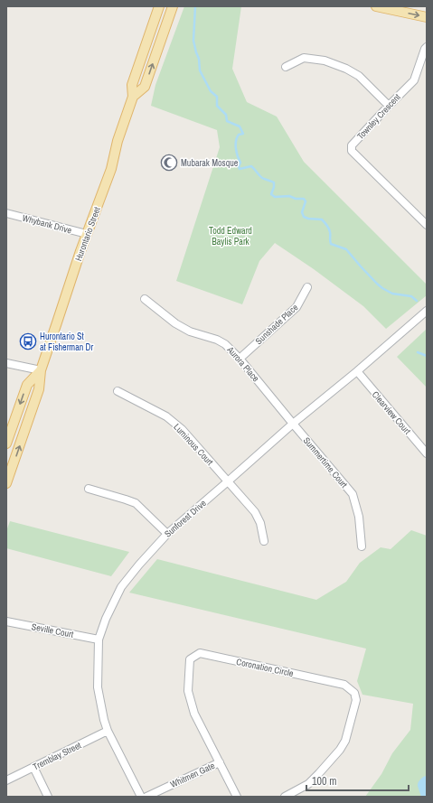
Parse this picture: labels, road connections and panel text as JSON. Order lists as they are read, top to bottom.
{
  "streets": {
    "main road": ["Hurontario Street"],
    "street": [
      "Townley Crescent",
      "Whybank Drive",
      "Sunshade Place",
      "Aurora Place",
      "Clearview Court",
      "Luminous Court",
      "Summertime Court",
      "Sunforest Drive",
      "Seville Court",
      "Coronation Circle",
      "Tremblay Street",
      "Whitmen Gate"
    ]
  },
  "crossings": [
    ["Whybank Drive", "Hurontario Street"],
    ["Sunshade Place", "Aurora Place"],
    ["Aurora Place", "Summertime Court"],
    ["Aurora Place", "Sunforest Drive"],
    ["Clearview Court", "Sunforest Drive"],
    ["Luminous Court", "Sunforest Drive"],
    ["Summertime Court", "Sunforest Drive"],
    ["Sunforest Drive", "Seville Court"],
    ["Sunforest Drive", "Tremblay Street"],
    ["Coronation Circle", "Whitmen Gate"]
  ],
  "parks": ["Todd Edward Baylis Park"],
  "places": {
    "mosque": ["Mubarak Mosque"],
    "bus stop": ["Hurontario St at Fisherman Dr"]
  },
  "scale_bar": "100 m"
}
